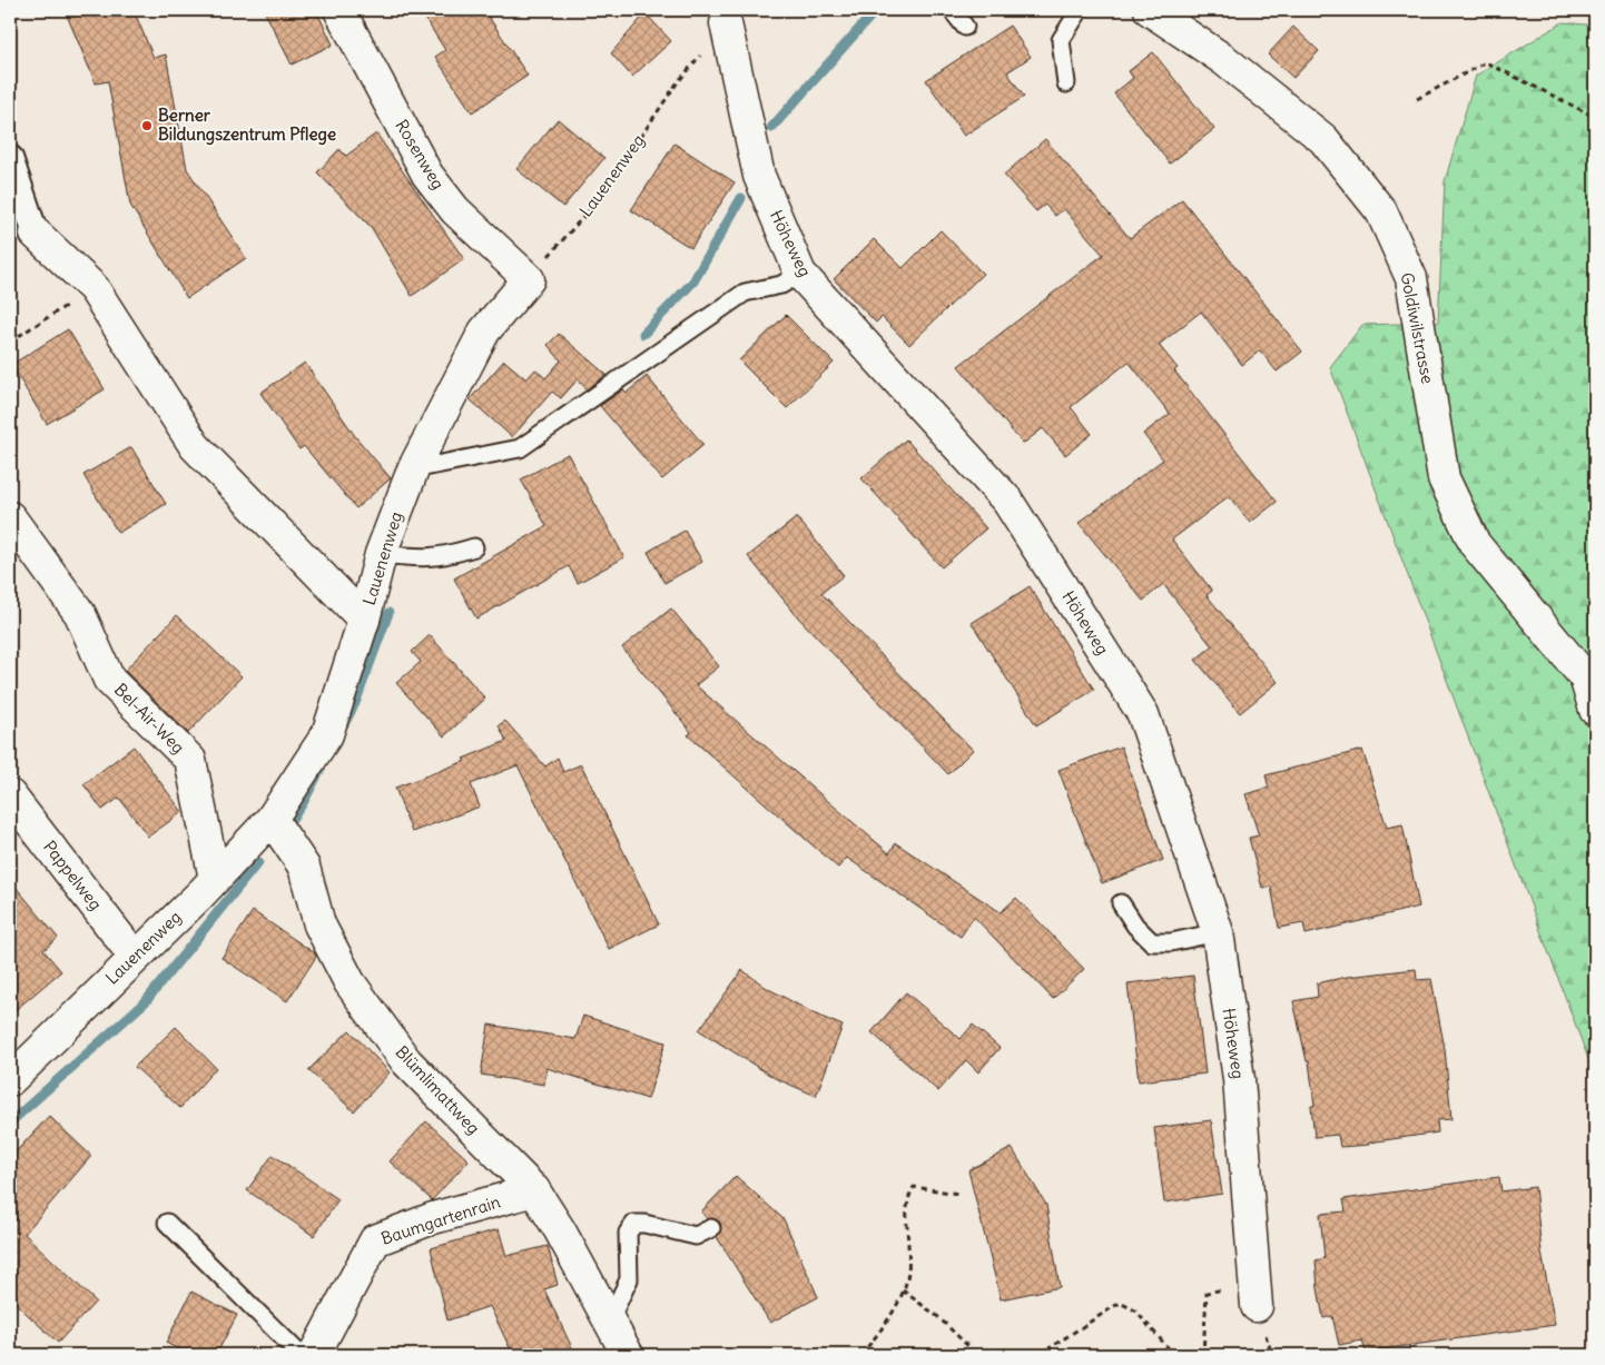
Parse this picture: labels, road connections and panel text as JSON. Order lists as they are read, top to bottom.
{
  "streets": {
    "street": [
      "Rosenweg",
      "Lauenenweg",
      "Höheweg",
      "Goldiwilstrasse",
      "Bel-Air-Weg",
      "Pappelweg",
      "Blümlimattweg",
      "Baumgartenrain"
    ]
  },
  "crossings": [
    ["Rosenweg", "Lauenenweg"],
    ["Lauenenweg", "Bel-Air-Weg"],
    ["Lauenenweg", "Pappelweg"],
    ["Lauenenweg", "Blümlimattweg"],
    ["Blümlimattweg", "Baumgartenrain"]
  ],
  "places": ["Berner Bildungszentrum Pflege"]
}
